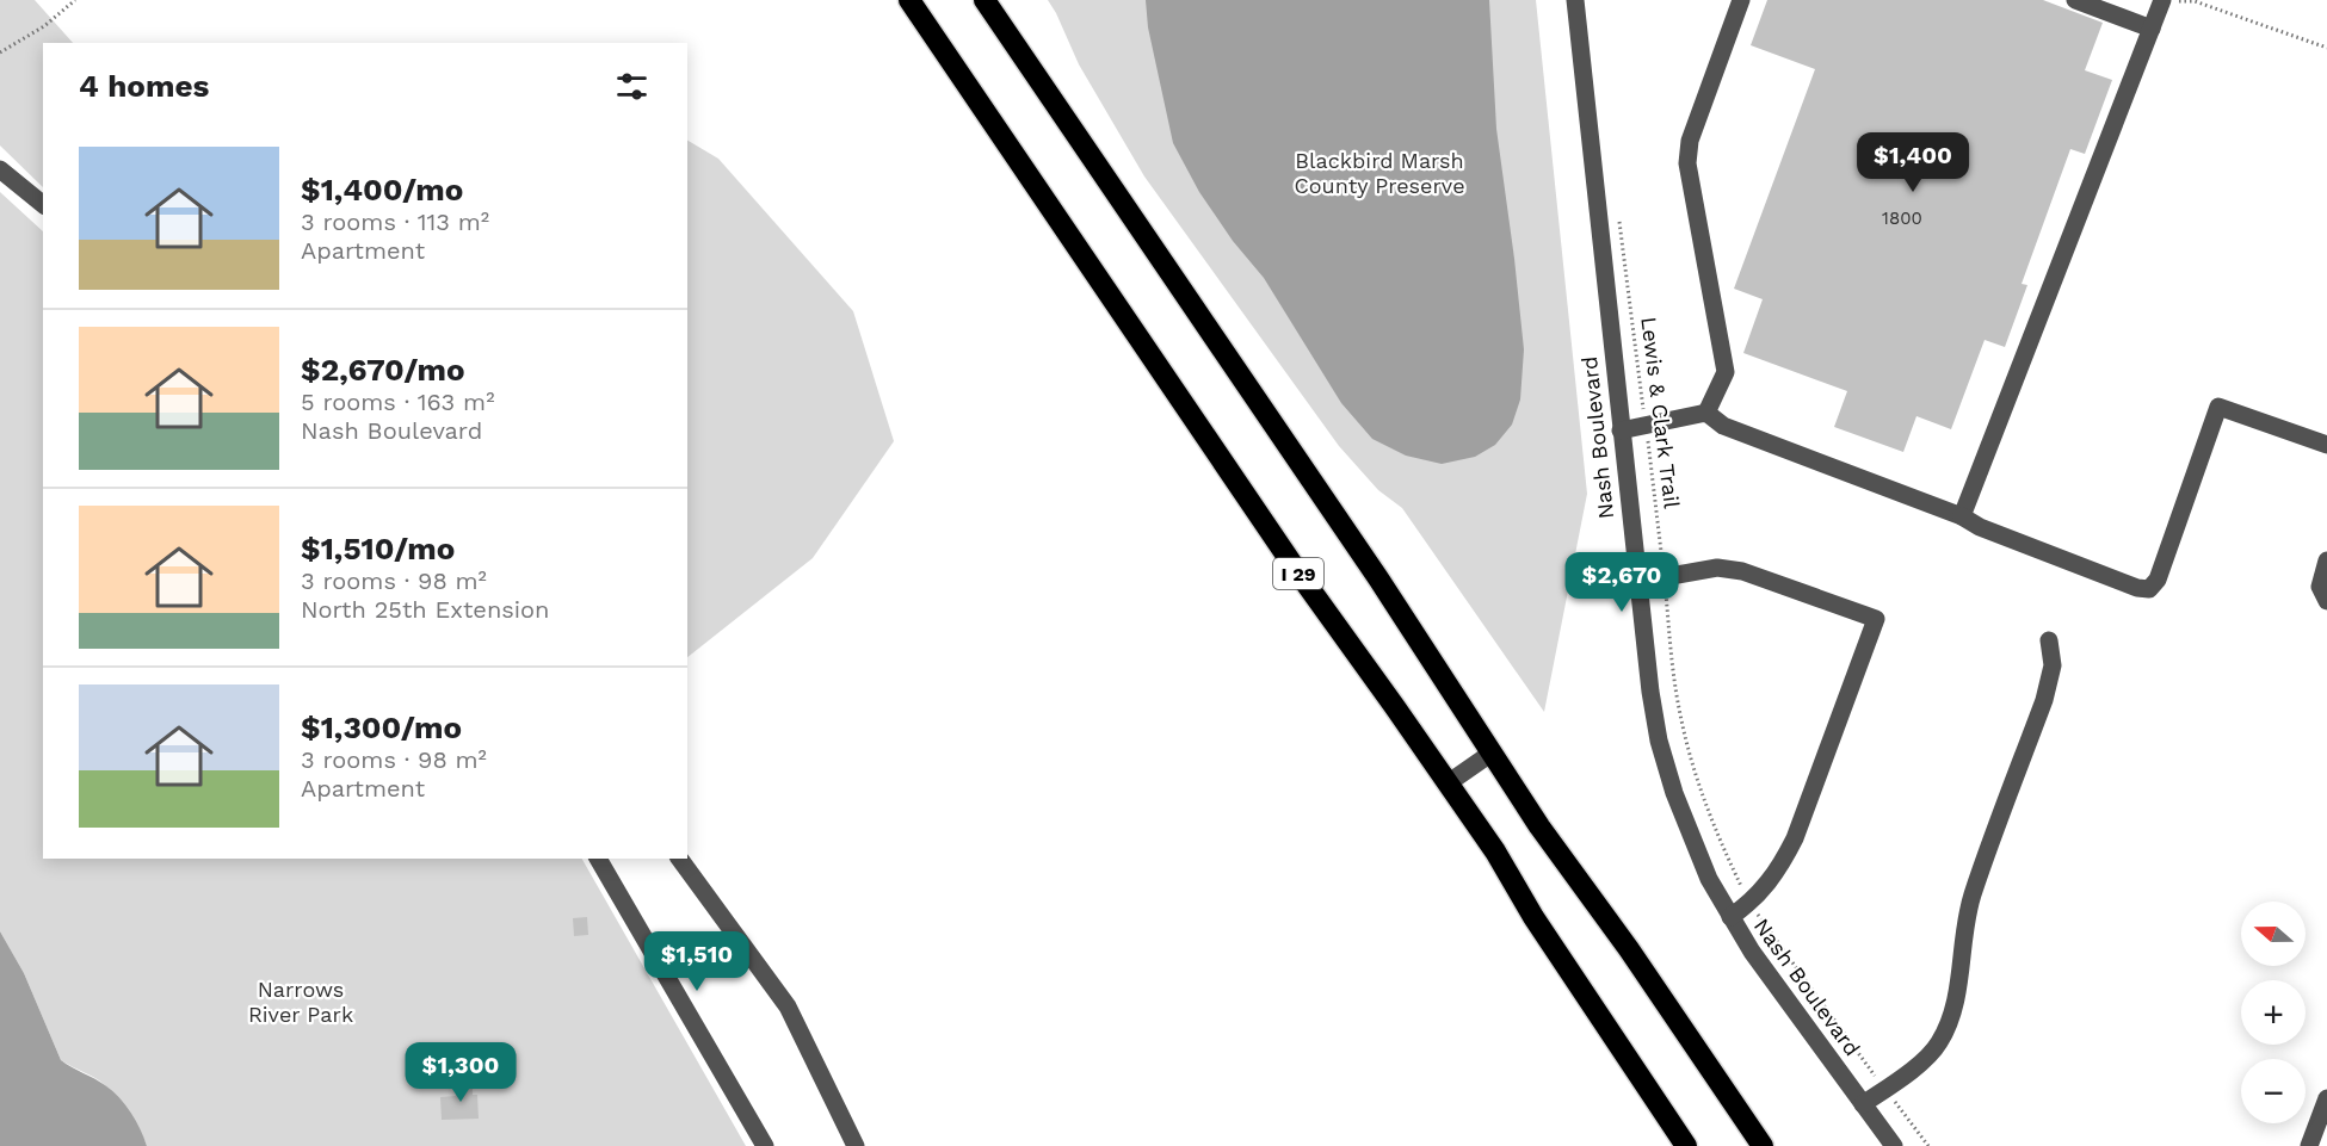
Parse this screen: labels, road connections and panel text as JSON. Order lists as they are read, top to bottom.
{
  "streets": {
    "highway": ["I 29"],
    "street": ["Nash Boulevard"],
    "path": ["Lewis & Clark Trail"]
  },
  "parks": ["Blackbird Marsh County Preserve", "Narrows River Park"],
  "house_numbers": ["1800"],
  "north": "left",
  "page": {
    "heading": "4 homes",
    "list": [
      {
        "name": "$1,400/mo",
        "note": "3 rooms · 113 m² · Apartment"
      },
      {
        "name": "$2,670/mo",
        "note": "5 rooms · 163 m² · Nash Boulevard"
      },
      {
        "name": "$1,510/mo",
        "note": "3 rooms · 98 m² · North 25th Extension"
      },
      {
        "name": "$1,300/mo",
        "note": "3 rooms · 98 m² · Apartment"
      }
    ],
    "price": [
      "$1,400",
      "$2,670",
      "$1,510",
      "$1,300"
    ],
    "map_buttons": ["+", "−"]
  }
}
